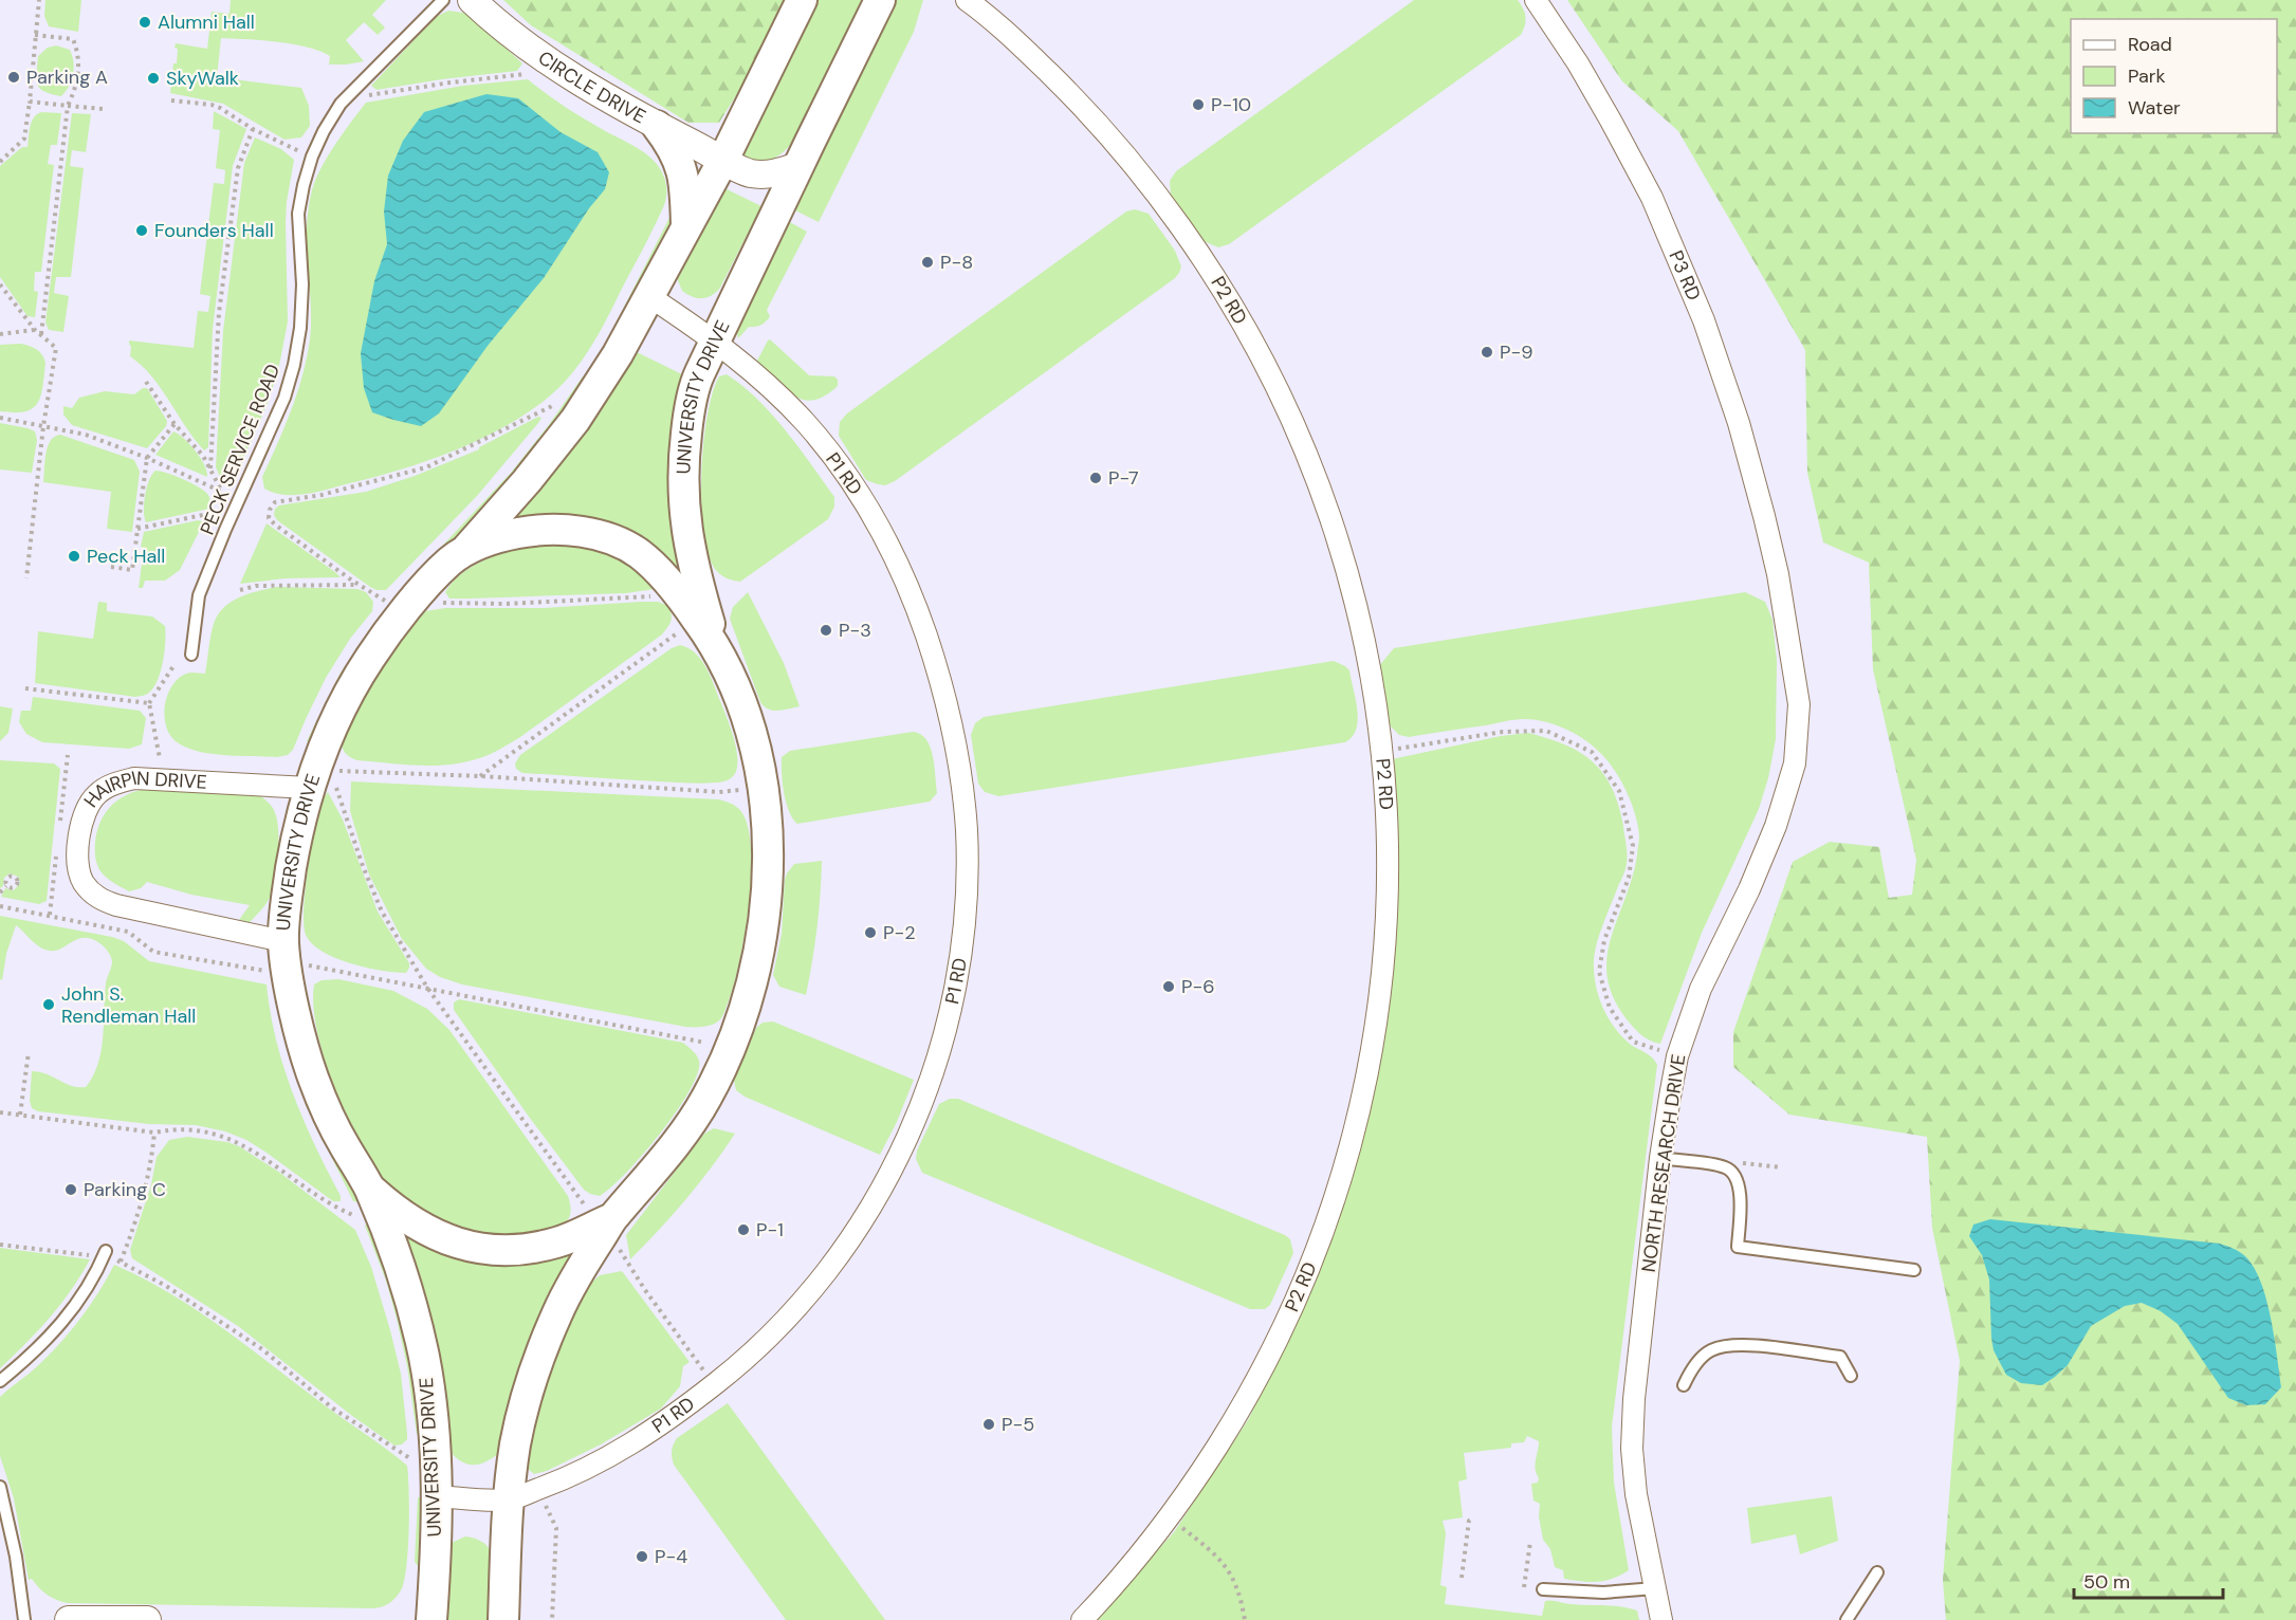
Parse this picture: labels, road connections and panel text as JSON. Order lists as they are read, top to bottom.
{
  "streets": {
    "main road": ["UNIVERSITY DRIVE"],
    "street": [
      "CIRCLE DRIVE",
      "P3 RD",
      "P2 RD",
      "P1 RD",
      "HAIRPIN DRIVE",
      "NORTH RESEARCH DRIVE"
    ],
    "lane": ["PECK SERVICE ROAD"]
  },
  "crossings": [
    ["CIRCLE DRIVE", "UNIVERSITY DRIVE"],
    ["P3 RD", "NORTH RESEARCH DRIVE"],
    ["UNIVERSITY DRIVE", "P1 RD"],
    ["UNIVERSITY DRIVE", "HAIRPIN DRIVE"]
  ],
  "places": [
    "Alumni Hall",
    "Parking A",
    "SkyWalk",
    "P-10",
    "Founders Hall",
    "P-8",
    "P-9",
    "P-7",
    "Peck Hall",
    "P-3",
    "P-2",
    "P-6",
    "John S. Rendleman Hall",
    "Parking C",
    "P-1",
    "P-5",
    "P-4"
  ],
  "legend": ["Road", "Park", "Water"],
  "scale_bar": "50 m"
}
